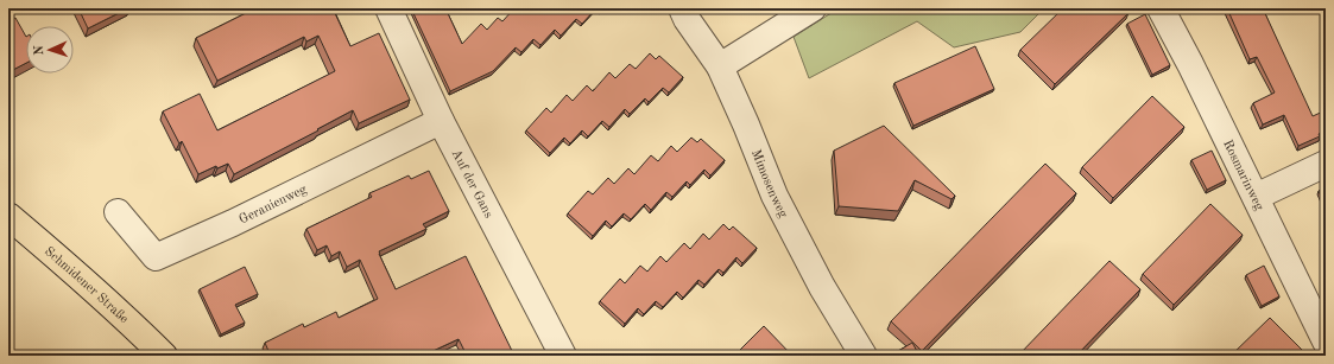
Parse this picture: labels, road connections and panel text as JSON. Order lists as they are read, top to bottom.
{
  "streets": {
    "main road": ["Schmidener Straße"],
    "street": [
      "Rosmarinweg",
      "Mimosenweg",
      "Auf der Gans",
      "Geranienweg"
    ]
  },
  "crossings": [
    ["Auf der Gans", "Geranienweg"]
  ],
  "north": "left"
}
